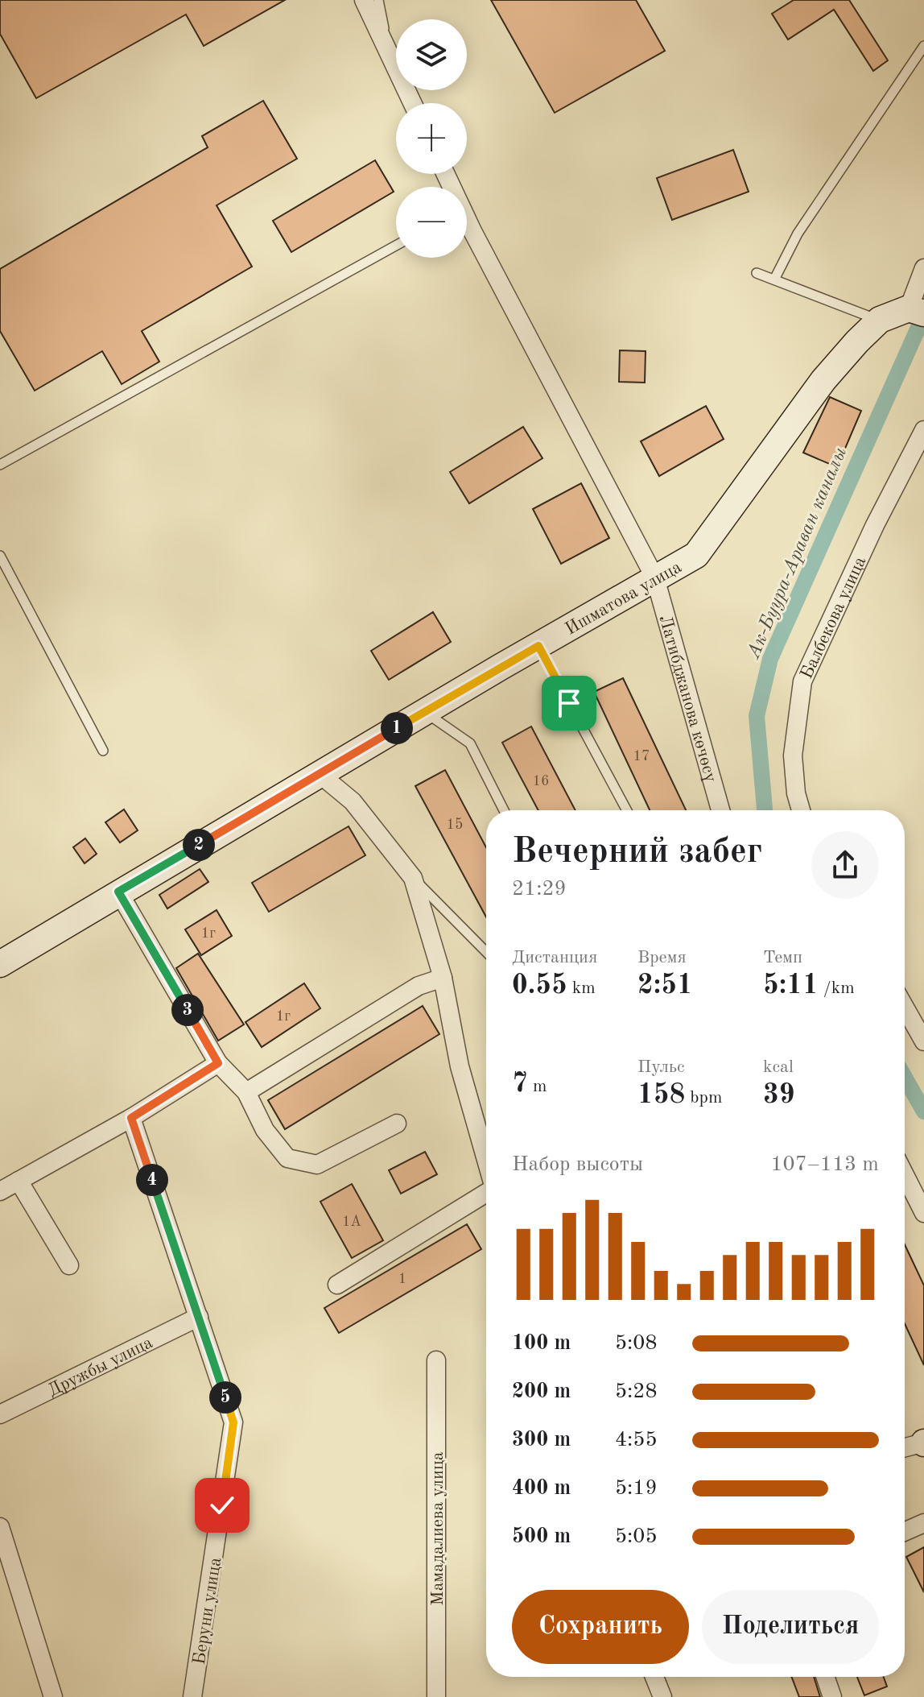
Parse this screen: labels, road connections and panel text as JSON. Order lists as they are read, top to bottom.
{
  "streets": {
    "main road": ["Ишматова улица"],
    "street": [
      "Балбекова улица",
      "Латибджанова көчөсү",
      "Дружбы улица",
      "Мамадалиева улица",
      "Беруни улица"
    ]
  },
  "crossings": [
    ["Ишматова улица", "Латибджанова көчөсү"],
    ["Дружбы улица", "Беруни улица"]
  ],
  "water": ["Ак-Буура-Араван каналы"],
  "house_numbers": [
    "17",
    "16",
    "15",
    "1г",
    "1г",
    "1А",
    "1"
  ],
  "page": {
    "map_buttons": ["+", "−"],
    "pins": [
      "1",
      "2",
      "3",
      "4",
      "5"
    ],
    "heading": ["Вечерний забег", "21:29"],
    "stats": [
      ["Дистанция", "0.55 km"],
      ["Время", "2:51"],
      ["Темп", "5:11 /km"],
      ["7 m"],
      ["Пульс", "158 bpm"],
      ["kcal", "39"]
    ],
    "chart": ["Набор высоты", "107–113 m"],
    "list": [
      {
        "name": "100 m",
        "note": "5:08"
      },
      {
        "name": "200 m",
        "note": "5:28"
      },
      {
        "name": "300 m",
        "note": "4:55"
      },
      {
        "name": "400 m",
        "note": "5:19"
      },
      {
        "name": "500 m",
        "note": "5:05"
      }
    ],
    "buttons": ["Сохранить", "Поделиться"]
  }
}
